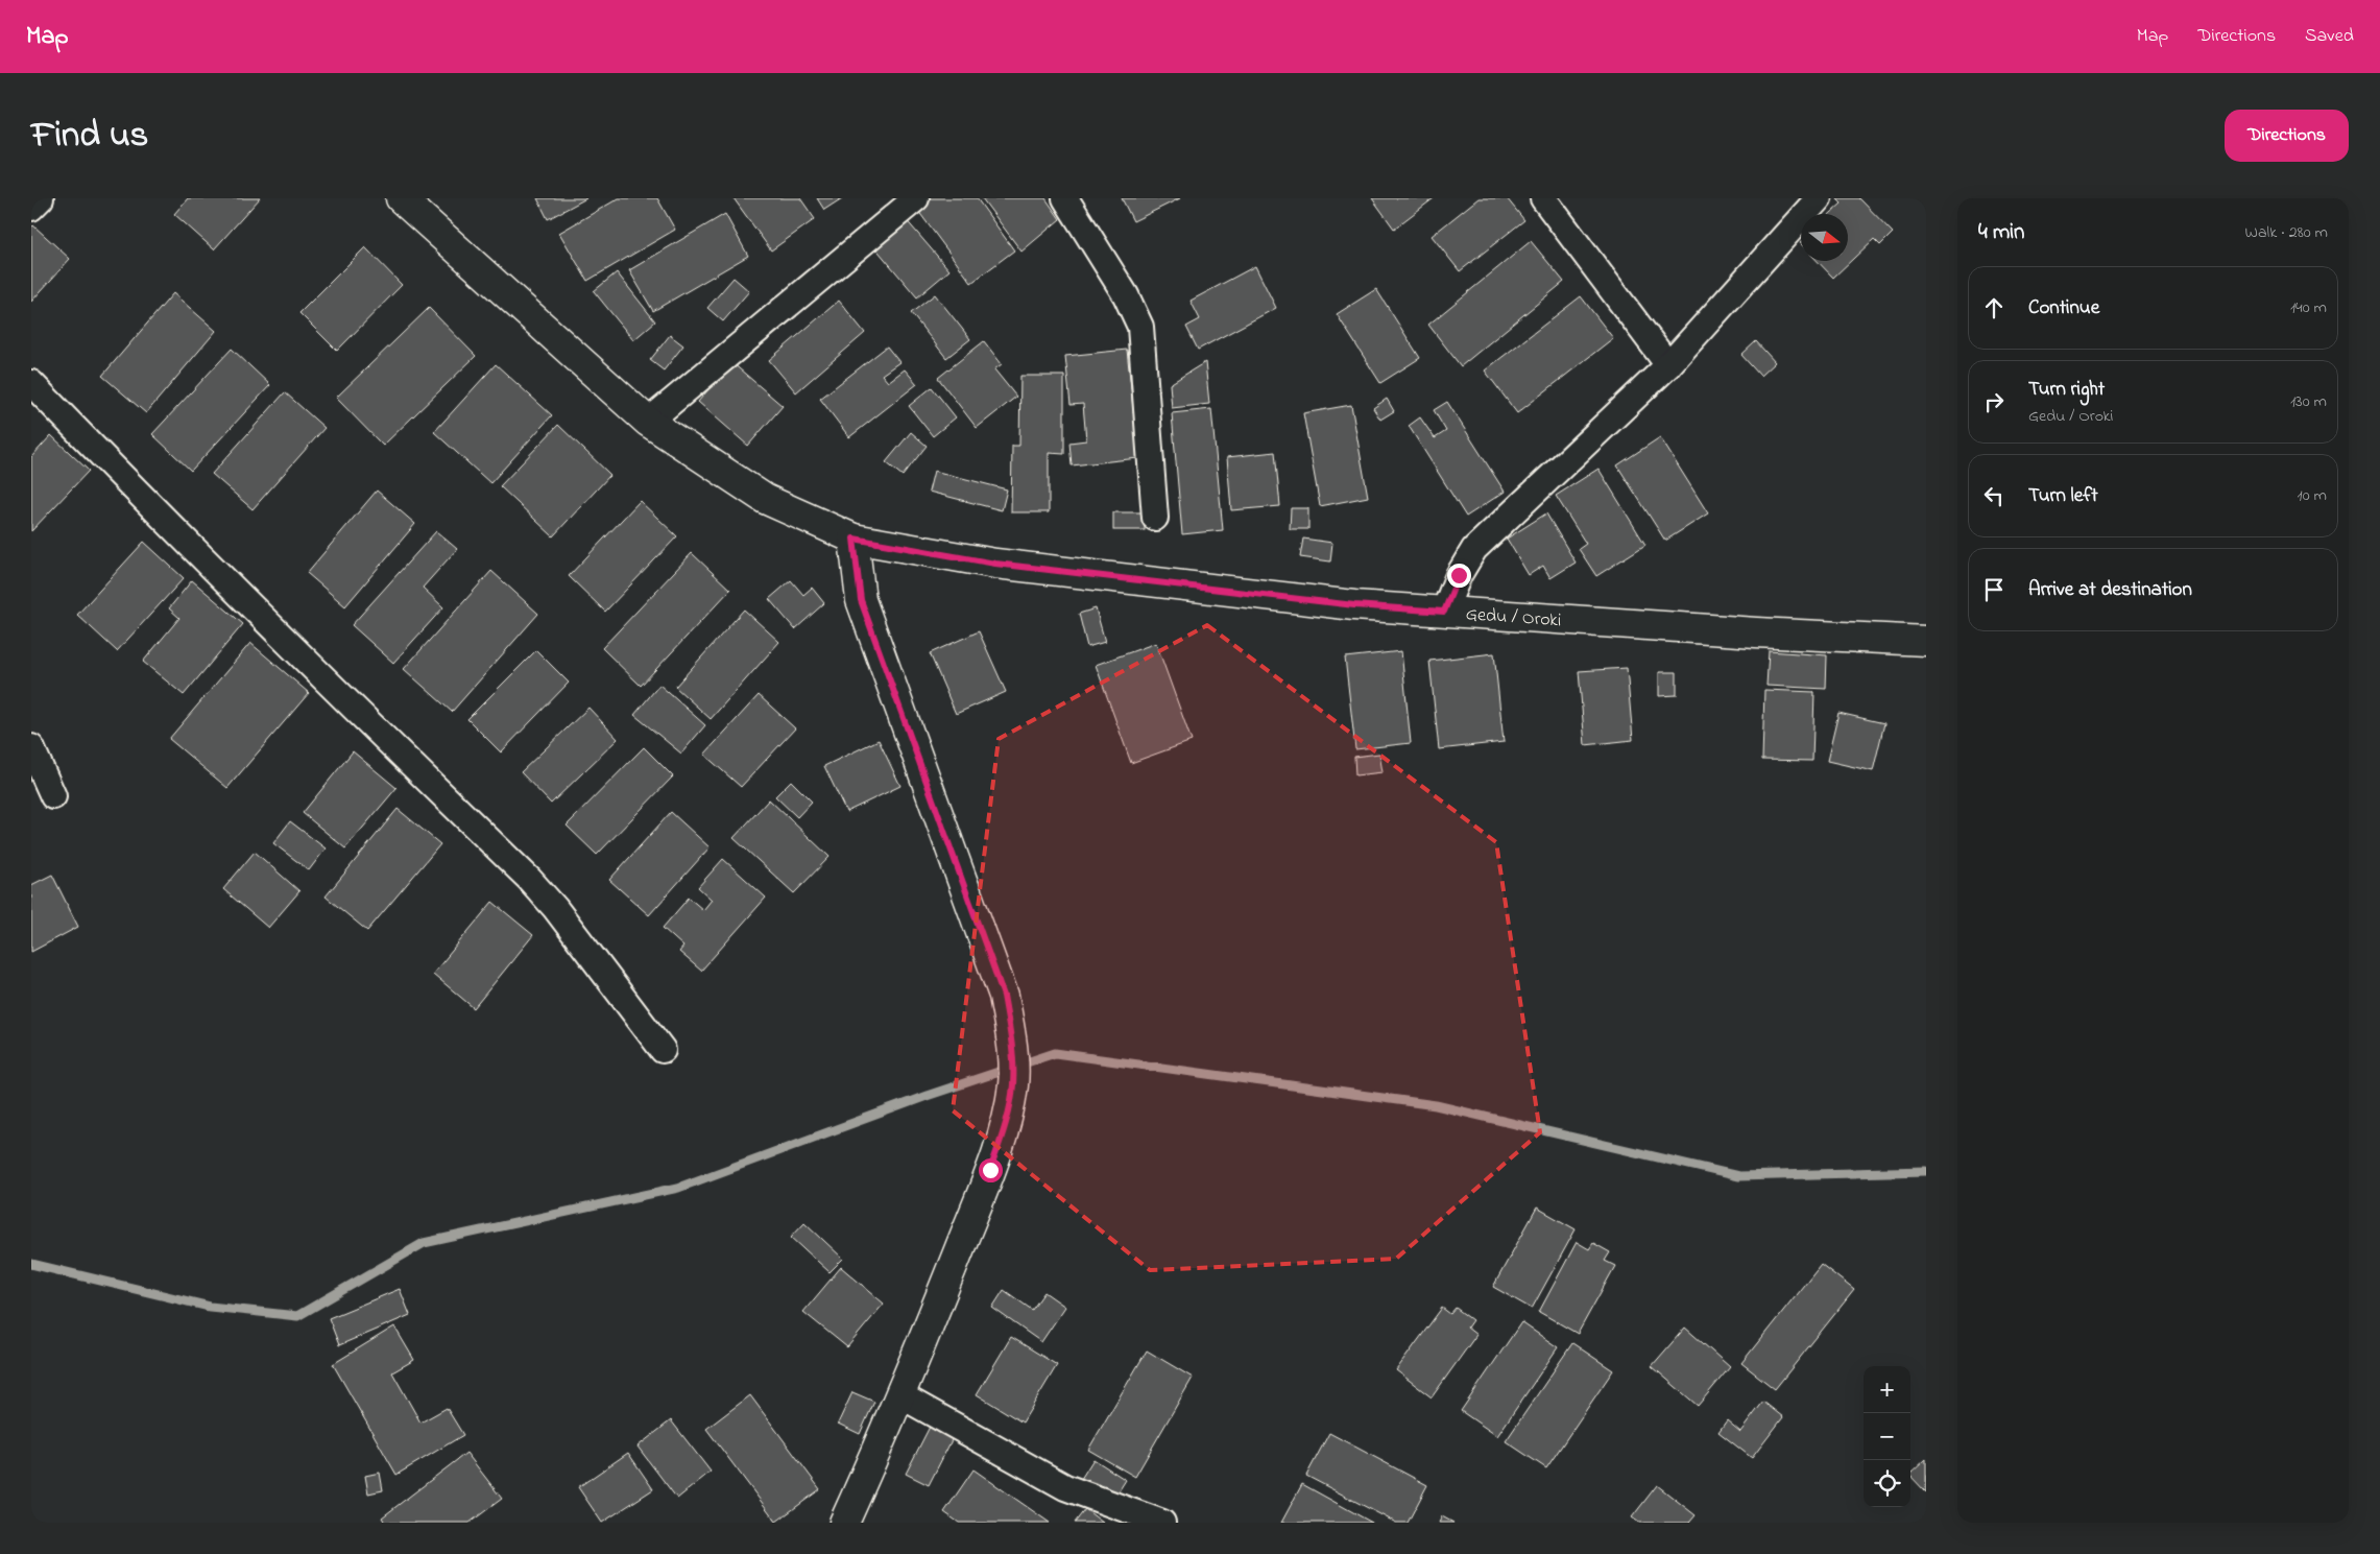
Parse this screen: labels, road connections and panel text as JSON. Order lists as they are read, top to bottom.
{
  "streets": {
    "street": ["Gedu / Oroki"]
  },
  "north": "right",
  "page": {
    "header": "Map",
    "nav": ["Map", "Directions", "Saved"],
    "title": "Find us",
    "buttons": "Directions",
    "heading": ["4 min", "Walk · 280 m"],
    "list": [
      ["Continue", "140 m"],
      ["Turn right", "Gedu / Oroki", "130 m"],
      ["Turn left", "10 m"],
      "Arrive at destination"
    ],
    "map_buttons": ["+", "−"]
  }
}
